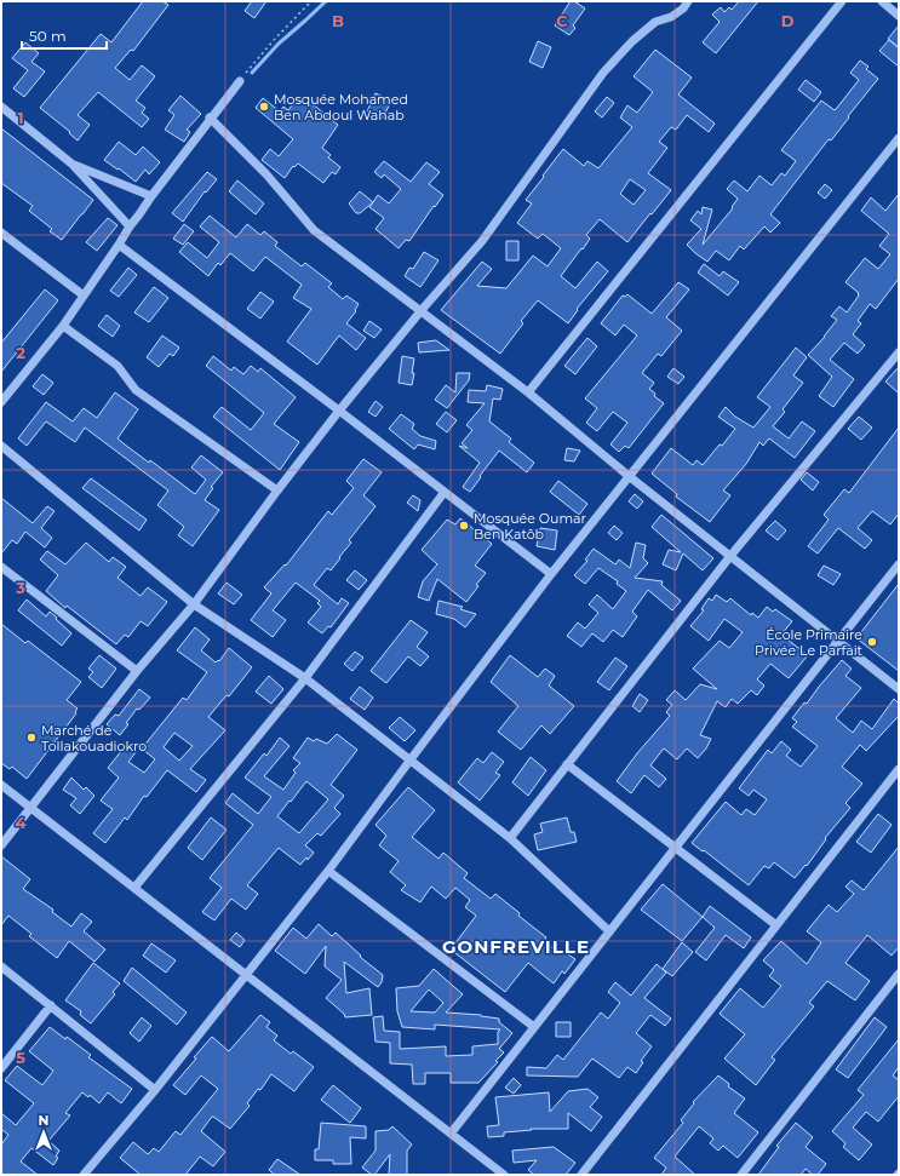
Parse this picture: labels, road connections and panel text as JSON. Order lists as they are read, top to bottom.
{
  "districts": ["GONFREVILLE"],
  "places": [
    "Mosquée Mohamed Ben Abdoul Wahab",
    "Mosquée Oumar Ben Katôb",
    "École Primaire Privée Le Parfait",
    "Marché de Tollakouadiokro"
  ],
  "scale_bar": "50 m",
  "north": "top",
  "grid": {
    "columns": ["B", "C", "D"],
    "rows": [
      "1",
      "2",
      "3",
      "4",
      "5"
    ]
  }
}
